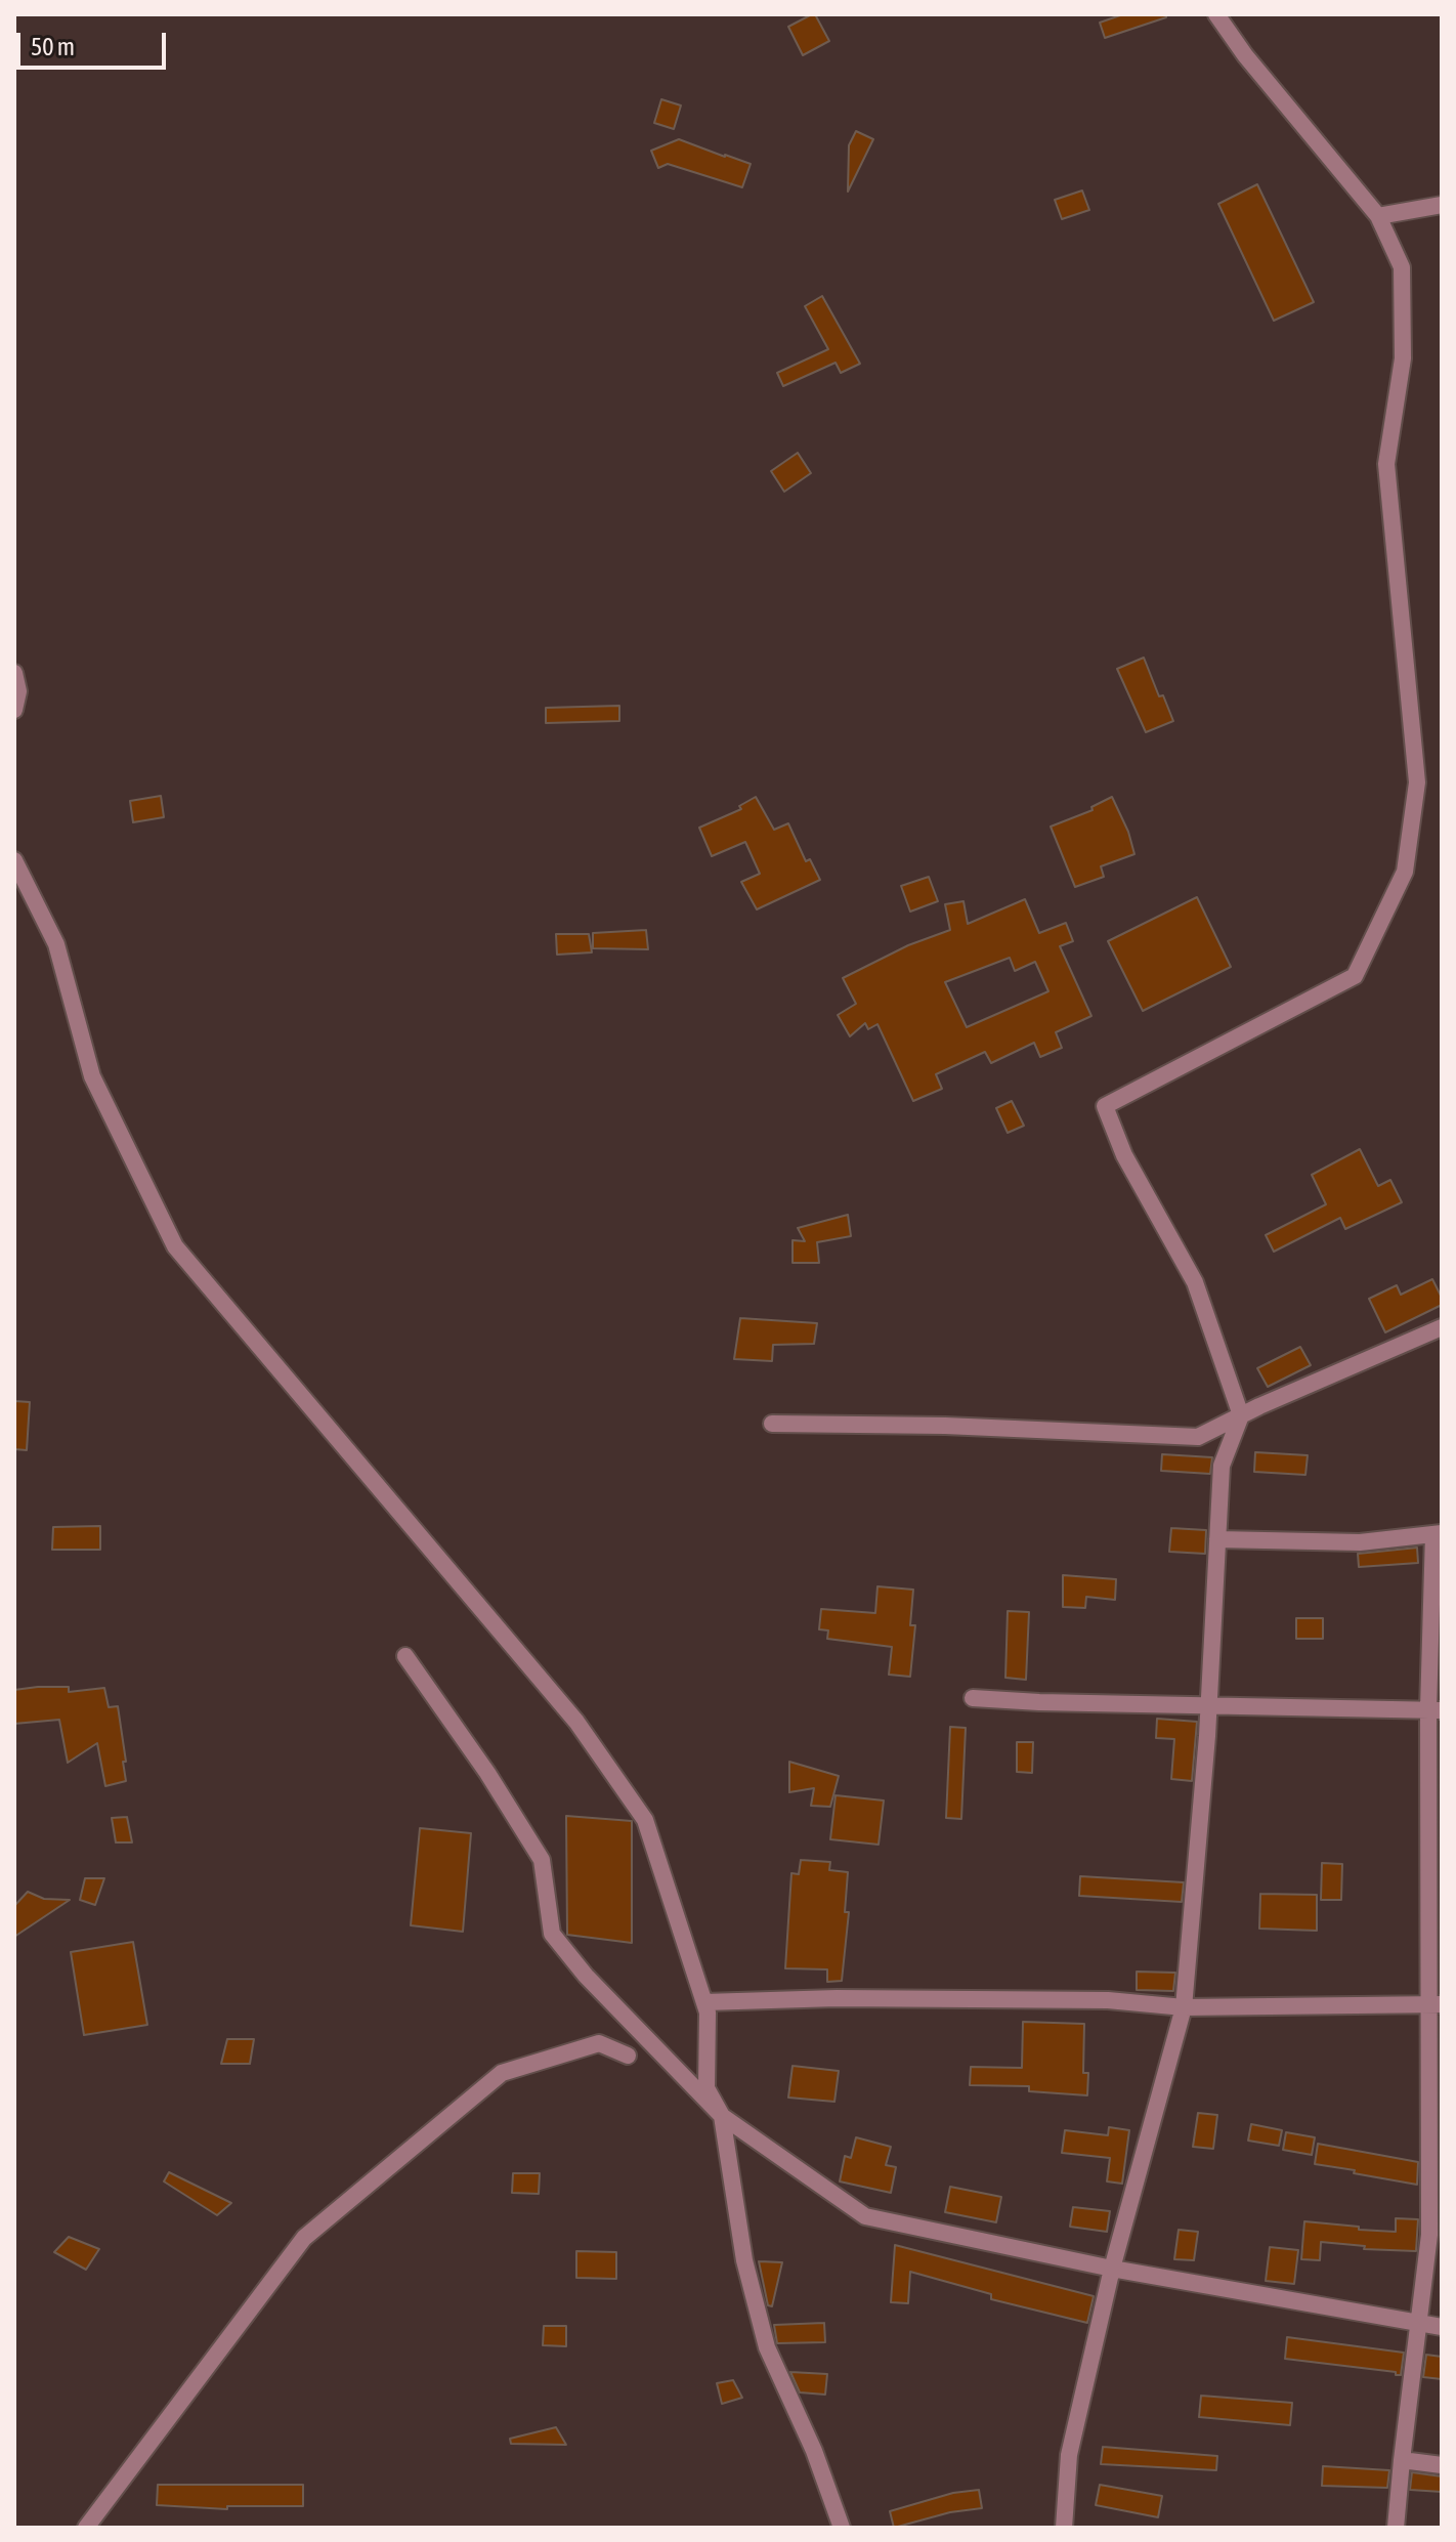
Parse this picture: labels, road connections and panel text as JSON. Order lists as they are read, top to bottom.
{
  "scale_bar": "50 m"
}
